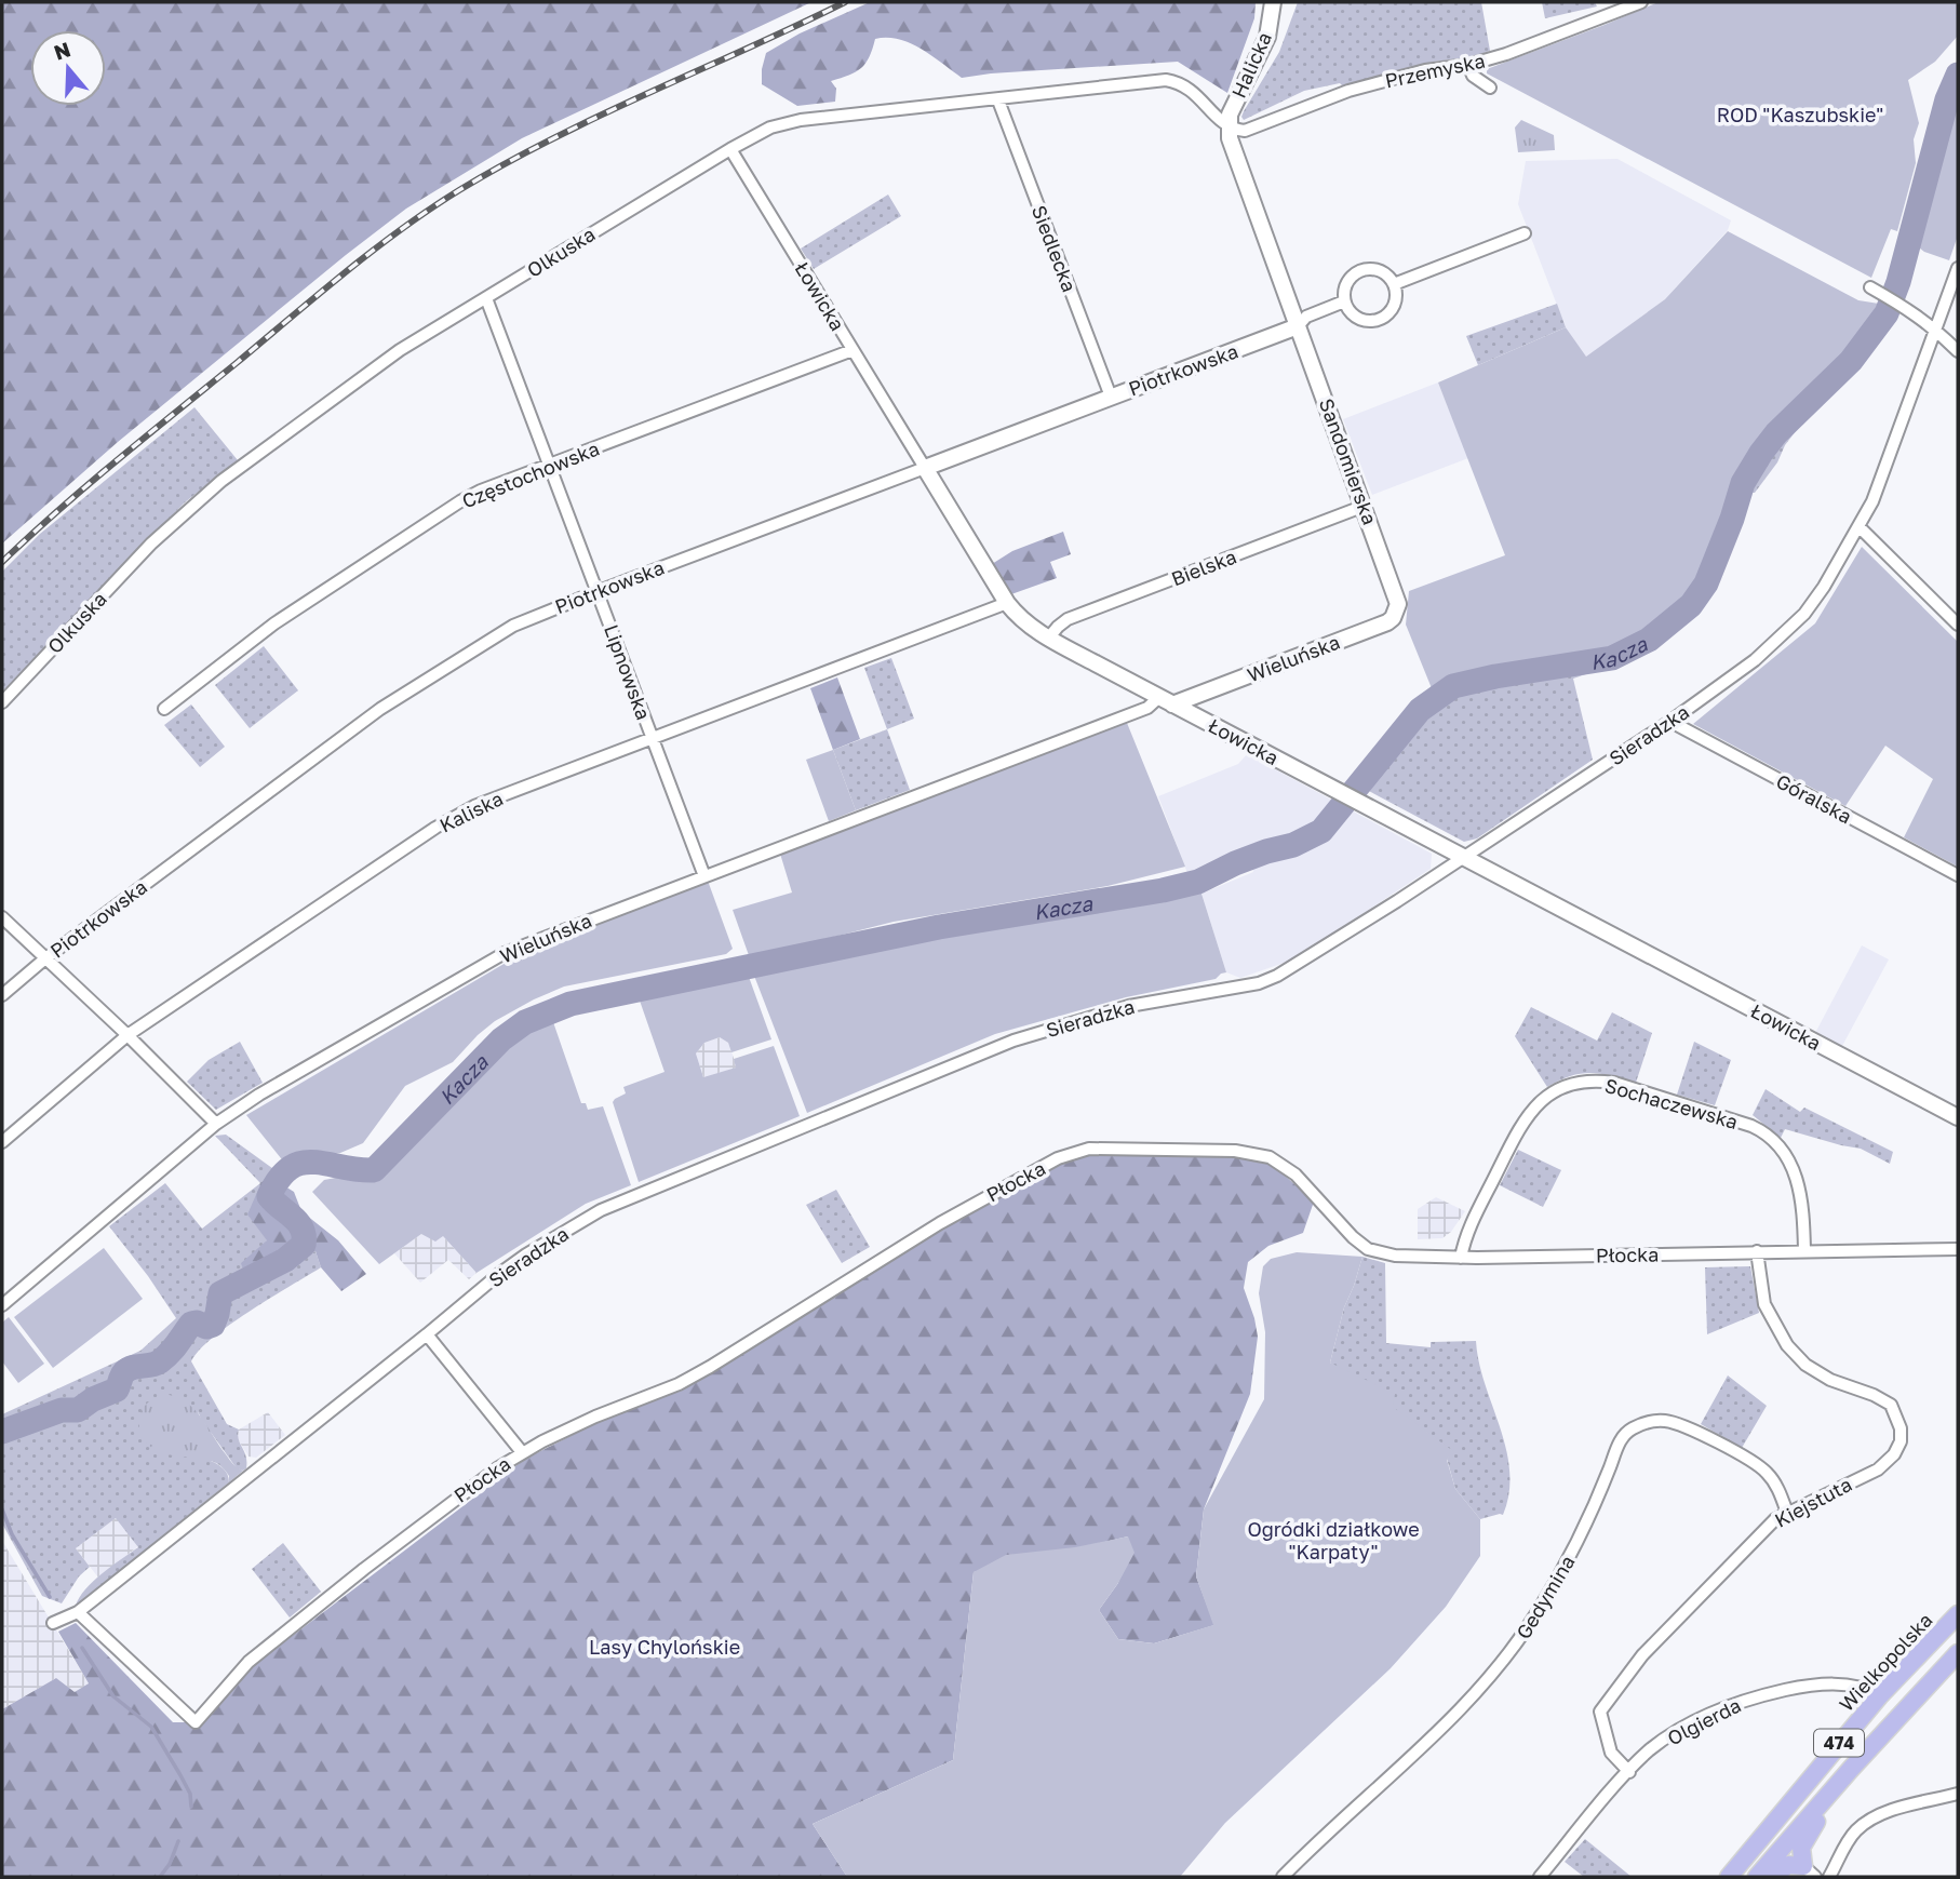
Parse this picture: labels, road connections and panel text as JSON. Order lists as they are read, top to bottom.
{
  "streets": {
    "main road": ["Wielkopolska", "474"],
    "street": [
      "Halicka",
      "Przemyska",
      "Siedlecka",
      "Olkuska",
      "Łowicka",
      "Piotrkowska",
      "Sandomierska",
      "Częstochowska",
      "Bielska",
      "Wieluńska",
      "Lipnowska",
      "Sieradzka",
      "Góralska",
      "Kaliska",
      "Sochaczewska",
      "Płocka",
      "Kiejstuta",
      "Gedymina",
      "Olgierda"
    ]
  },
  "crossings": [
    ["Halicka", "Przemyska"],
    ["Halicka", "Olkuska"],
    ["Halicka", "Sandomierska"],
    ["Przemyska", "Olkuska"],
    ["Przemyska", "Sandomierska"],
    ["Siedlecka", "Olkuska"],
    ["Siedlecka", "Piotrkowska"],
    ["Olkuska", "Łowicka"],
    ["Olkuska", "Sandomierska"],
    ["Olkuska", "Lipnowska"],
    ["Łowicka", "Piotrkowska"],
    ["Łowicka", "Częstochowska"],
    ["Łowicka", "Bielska"],
    ["Łowicka", "Wieluńska"],
    ["Łowicka", "Sieradzka"],
    ["Łowicka", "Kaliska"],
    ["Piotrkowska", "Sandomierska"],
    ["Piotrkowska", "Lipnowska"],
    ["Sandomierska", "Bielska"],
    ["Sandomierska", "Wieluńska"],
    ["Częstochowska", "Lipnowska"],
    ["Wieluńska", "Lipnowska"],
    ["Lipnowska", "Kaliska"],
    ["Sieradzka", "Góralska"],
    ["Sieradzka", "Płocka"],
    ["Sochaczewska", "Płocka"],
    ["Płocka", "Kiejstuta"],
    ["Kiejstuta", "Gedymina"],
    ["Kiejstuta", "Olgierda"],
    ["Wielkopolska", "Olgierda"]
  ],
  "water": ["Kacza"],
  "parks": ["ROD \"Kaszubskie\"", "Ogródki działkowe \"Karpaty\"", "Lasy Chylońskie"],
  "north": "top"
}
